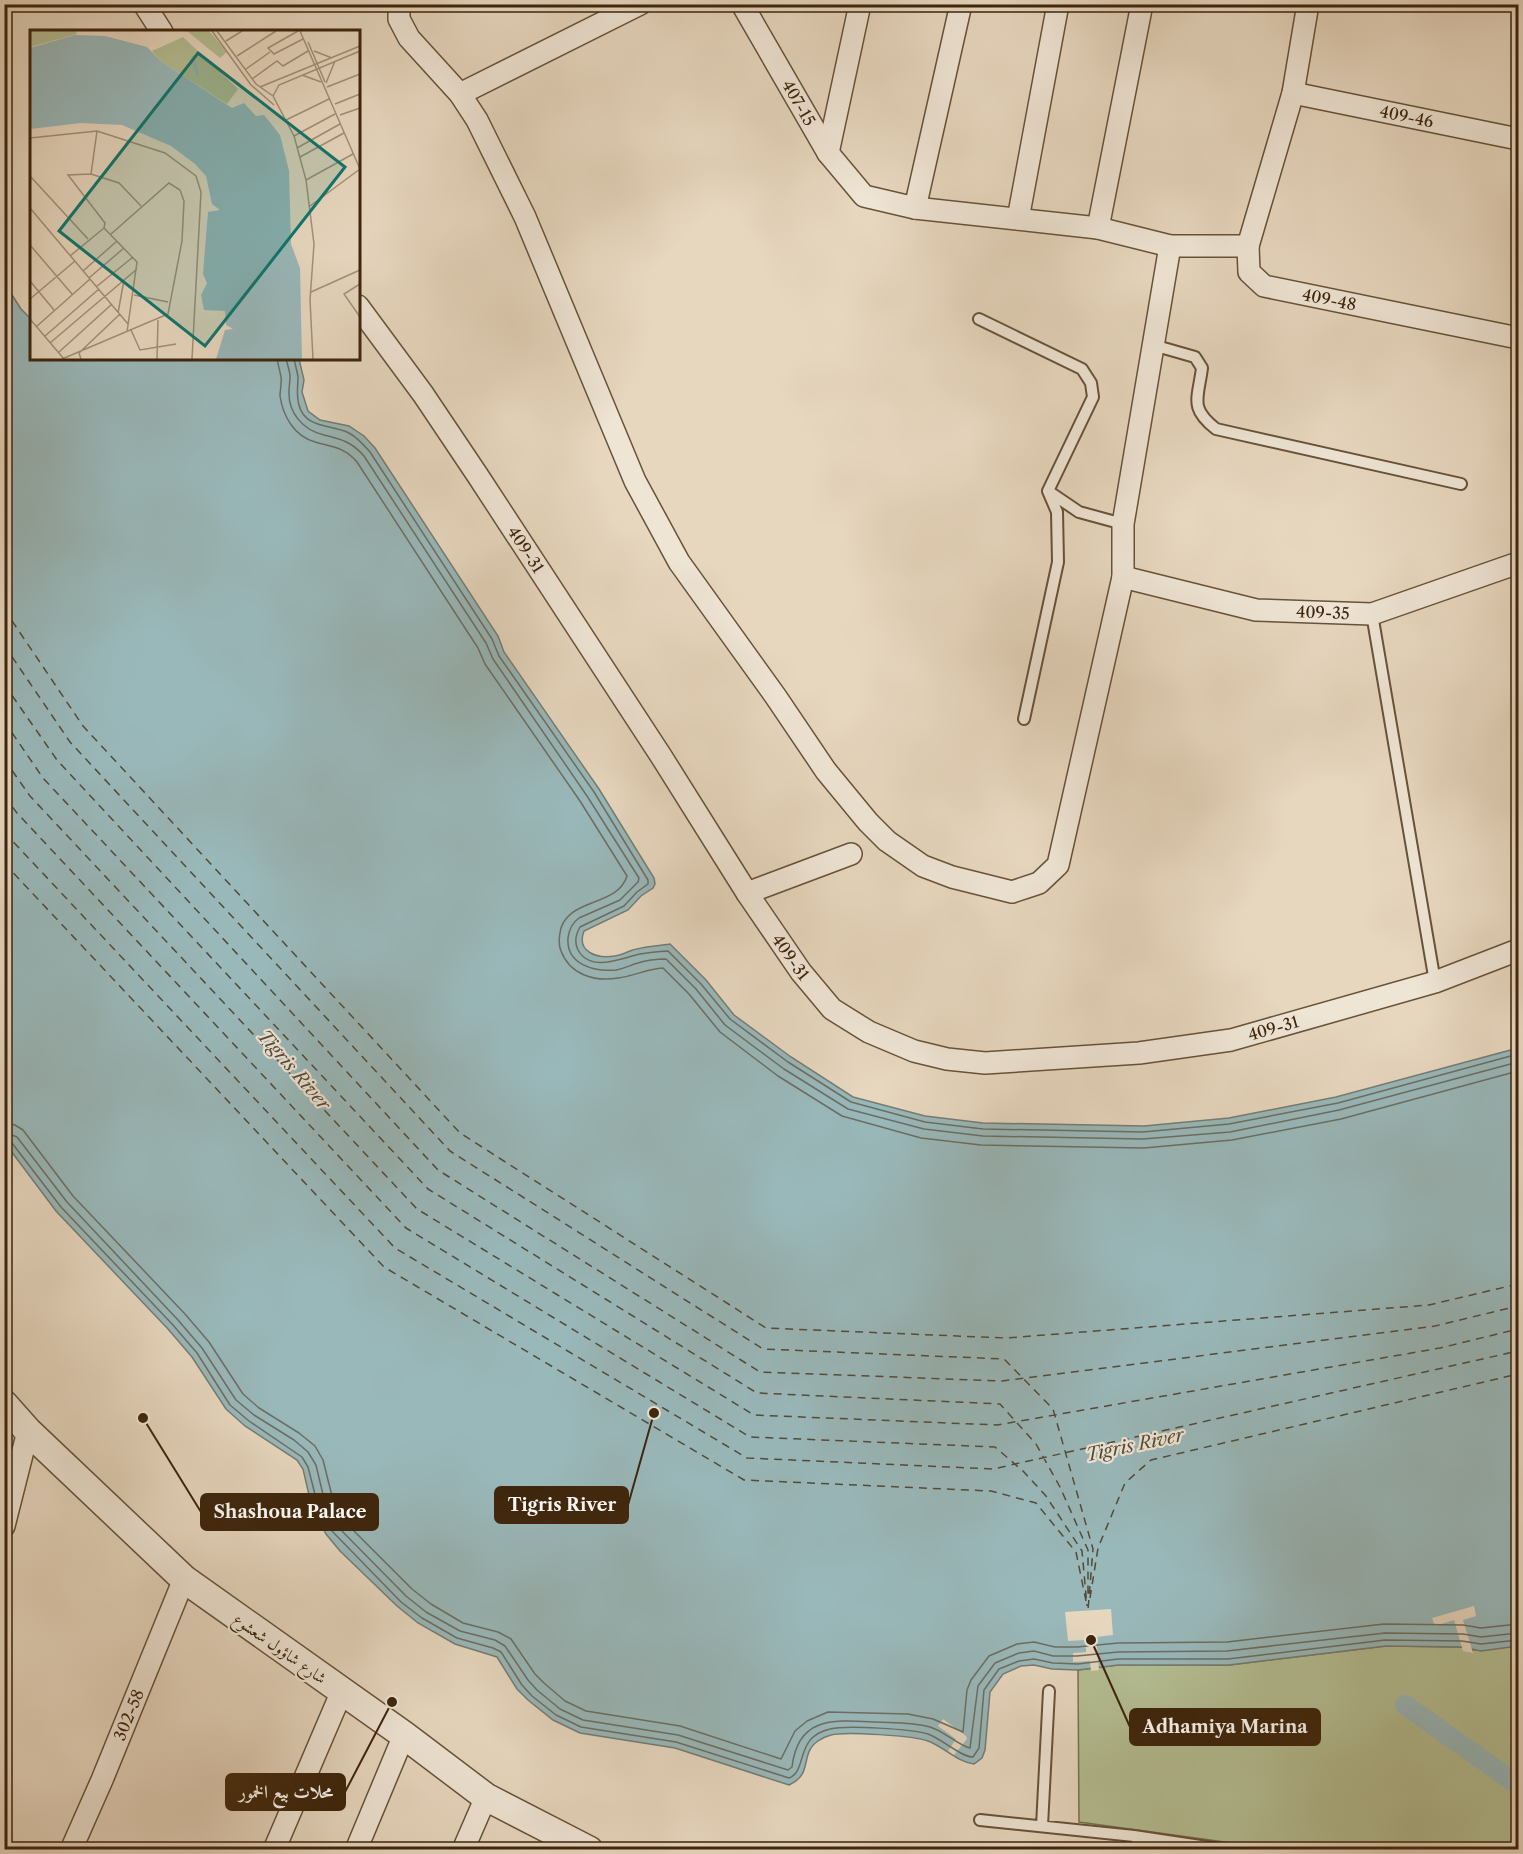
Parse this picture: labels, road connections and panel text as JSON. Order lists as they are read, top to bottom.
{
  "streets": {
    "street": [
      "407-15",
      "409-46",
      "409-48",
      "409-31",
      "409-35",
      "شارع شاؤول شعشوع",
      "302-58"
    ]
  },
  "crossings": [
    ["شارع شاؤول شعشوع", "302-58"]
  ],
  "water": ["Tigris River"],
  "places": [
    "Tigris River",
    "Shashoua Palace",
    "Adhamiya Marina",
    "محلات بيع الخمور"
  ]
}
